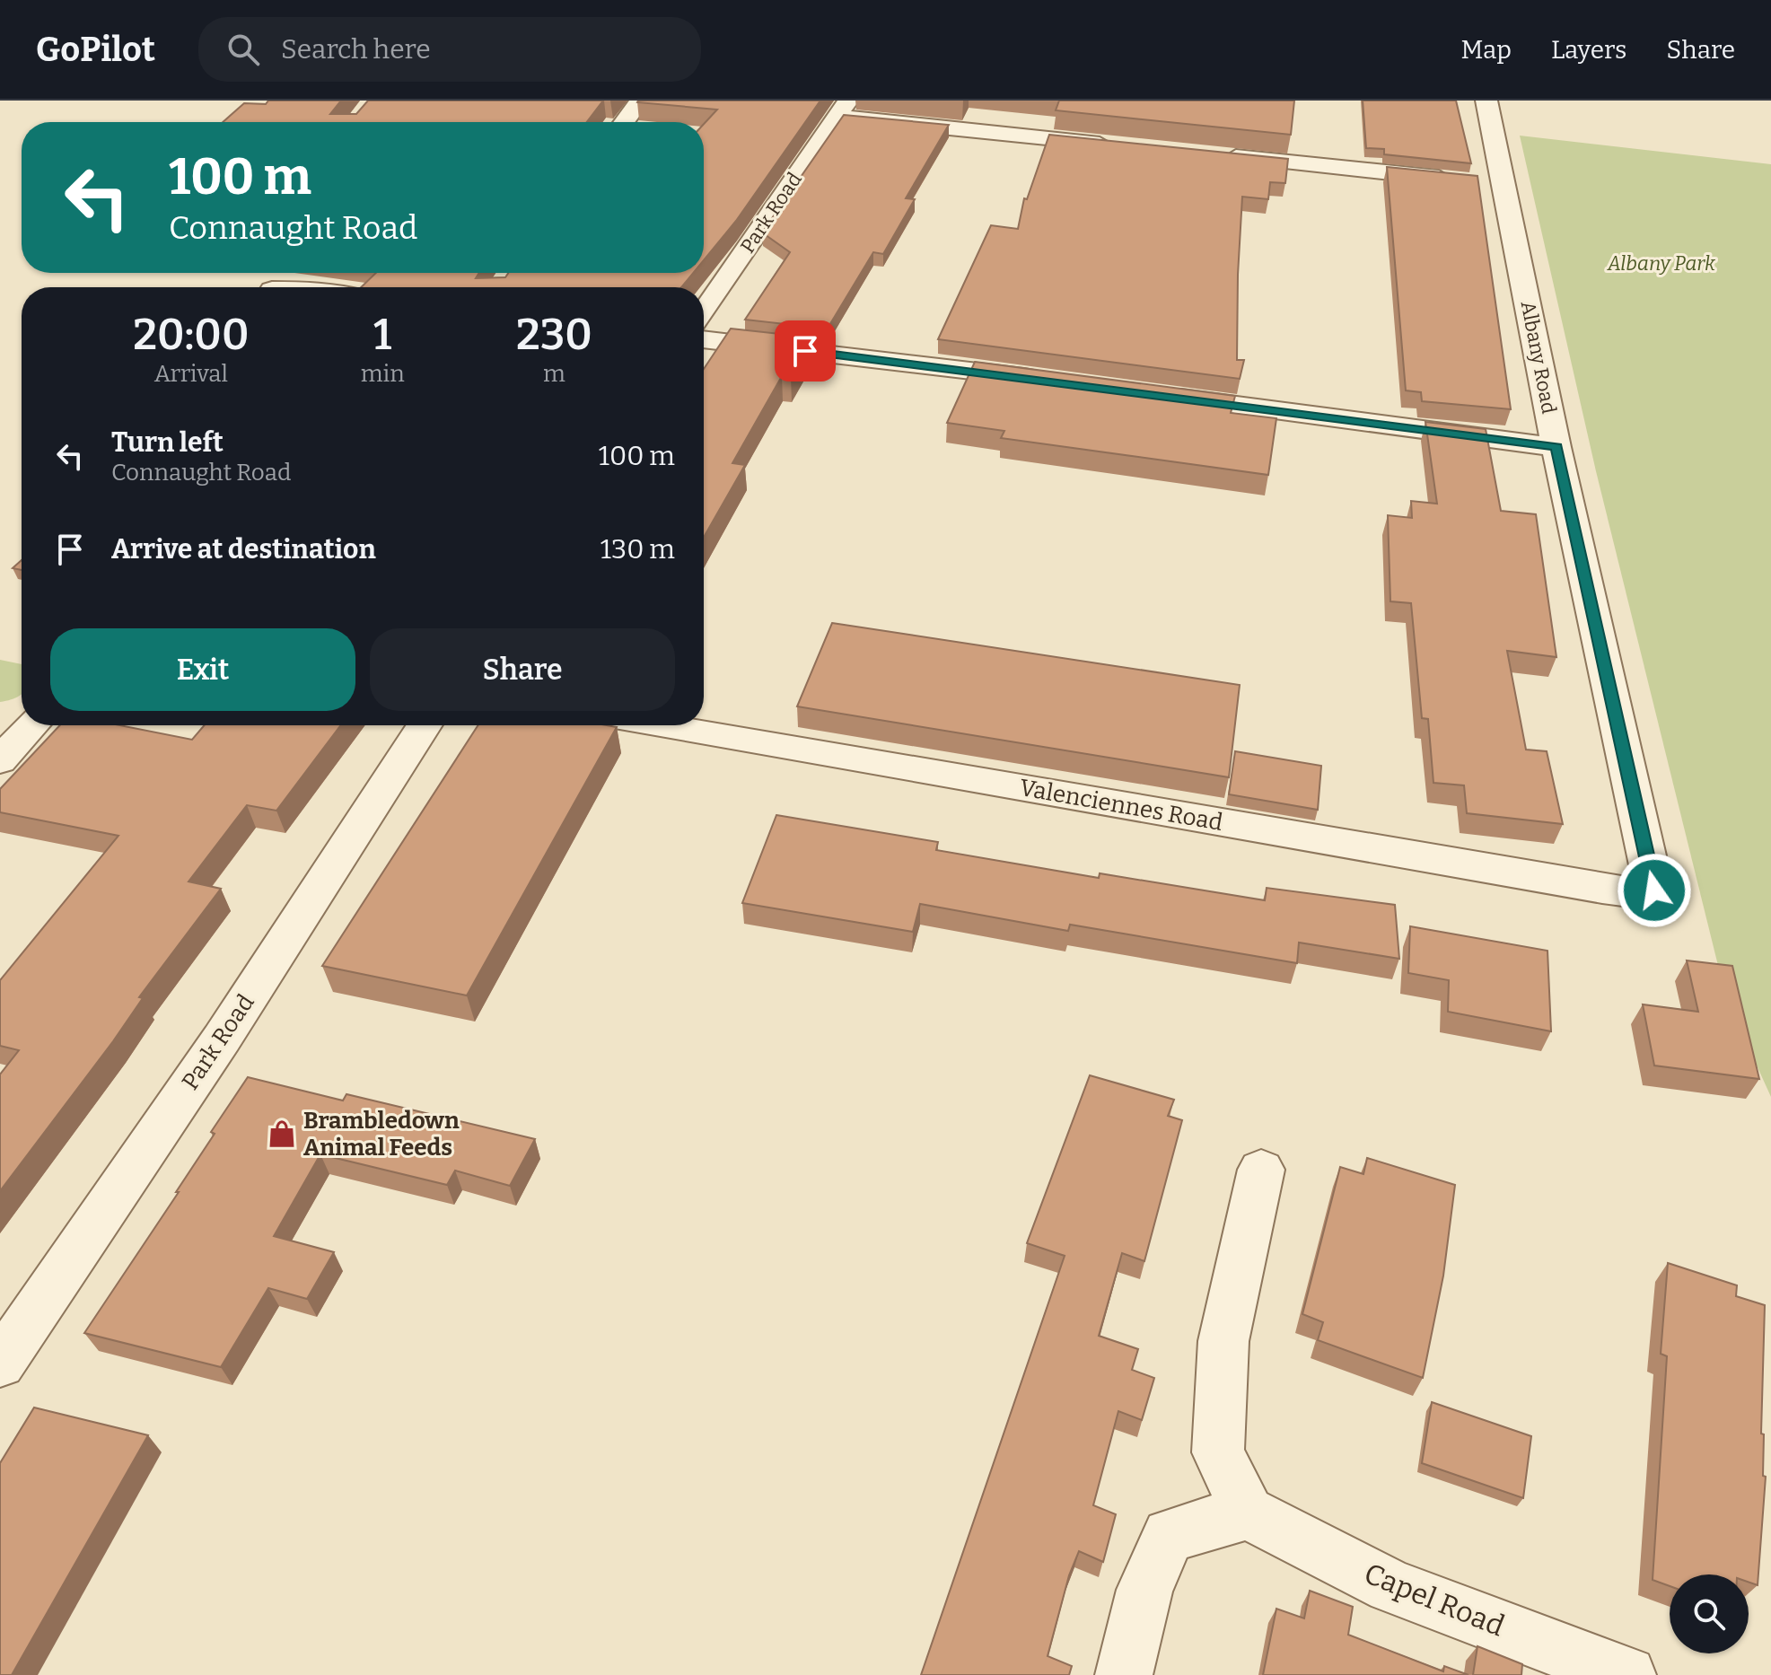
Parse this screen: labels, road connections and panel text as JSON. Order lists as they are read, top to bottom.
{
  "streets": {
    "street": [
      "Park Road",
      "Albany Road",
      "Valenciennes Road",
      "Capel Road"
    ]
  },
  "crossings": [
    ["Albany Road", "Valenciennes Road"]
  ],
  "parks": ["Albany Park"],
  "places": {
    "shop": ["Brambledown Animal Feeds"]
  },
  "page": {
    "header": "GoPilot",
    "search": "Search here",
    "nav": ["Map", "Layers", "Share"],
    "turn": ["100 m", "Connaught Road"],
    "eta": [
      "20:00",
      "Arrival",
      "1",
      "min",
      "230",
      "m"
    ],
    "list": [
      {
        "name": "Turn left",
        "note": "Connaught Road",
        "value": "100 m"
      },
      {
        "name": "Arrive at destination",
        "value": "130 m"
      }
    ],
    "buttons": ["Exit", "Share"]
  }
}
